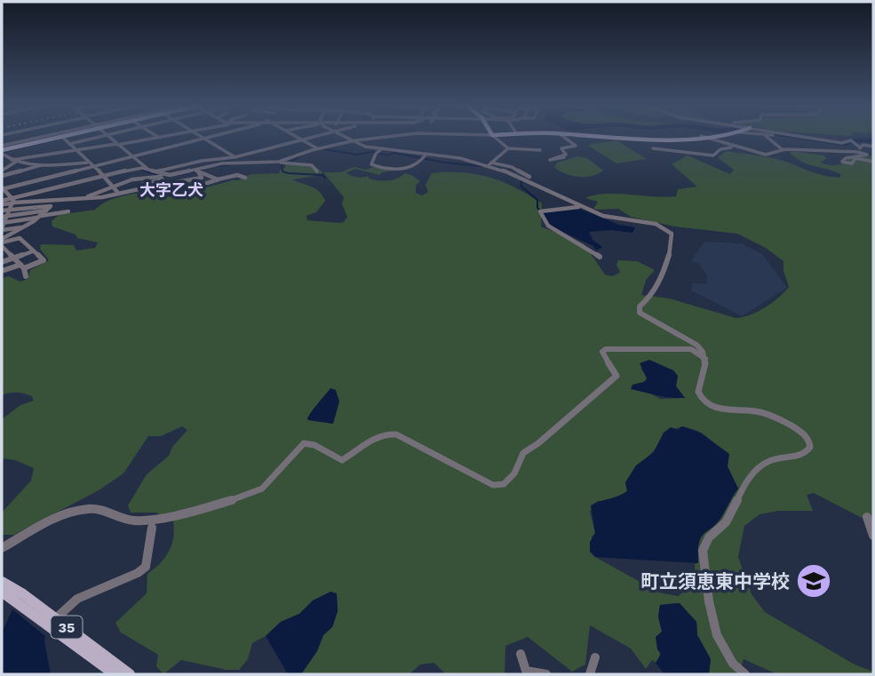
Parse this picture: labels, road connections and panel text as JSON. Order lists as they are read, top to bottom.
{
  "streets": {
    "main road": ["35"]
  },
  "districts": ["大字乙犬"],
  "places": {
    "school or university": ["町立須恵東中学校"]
  }
}
